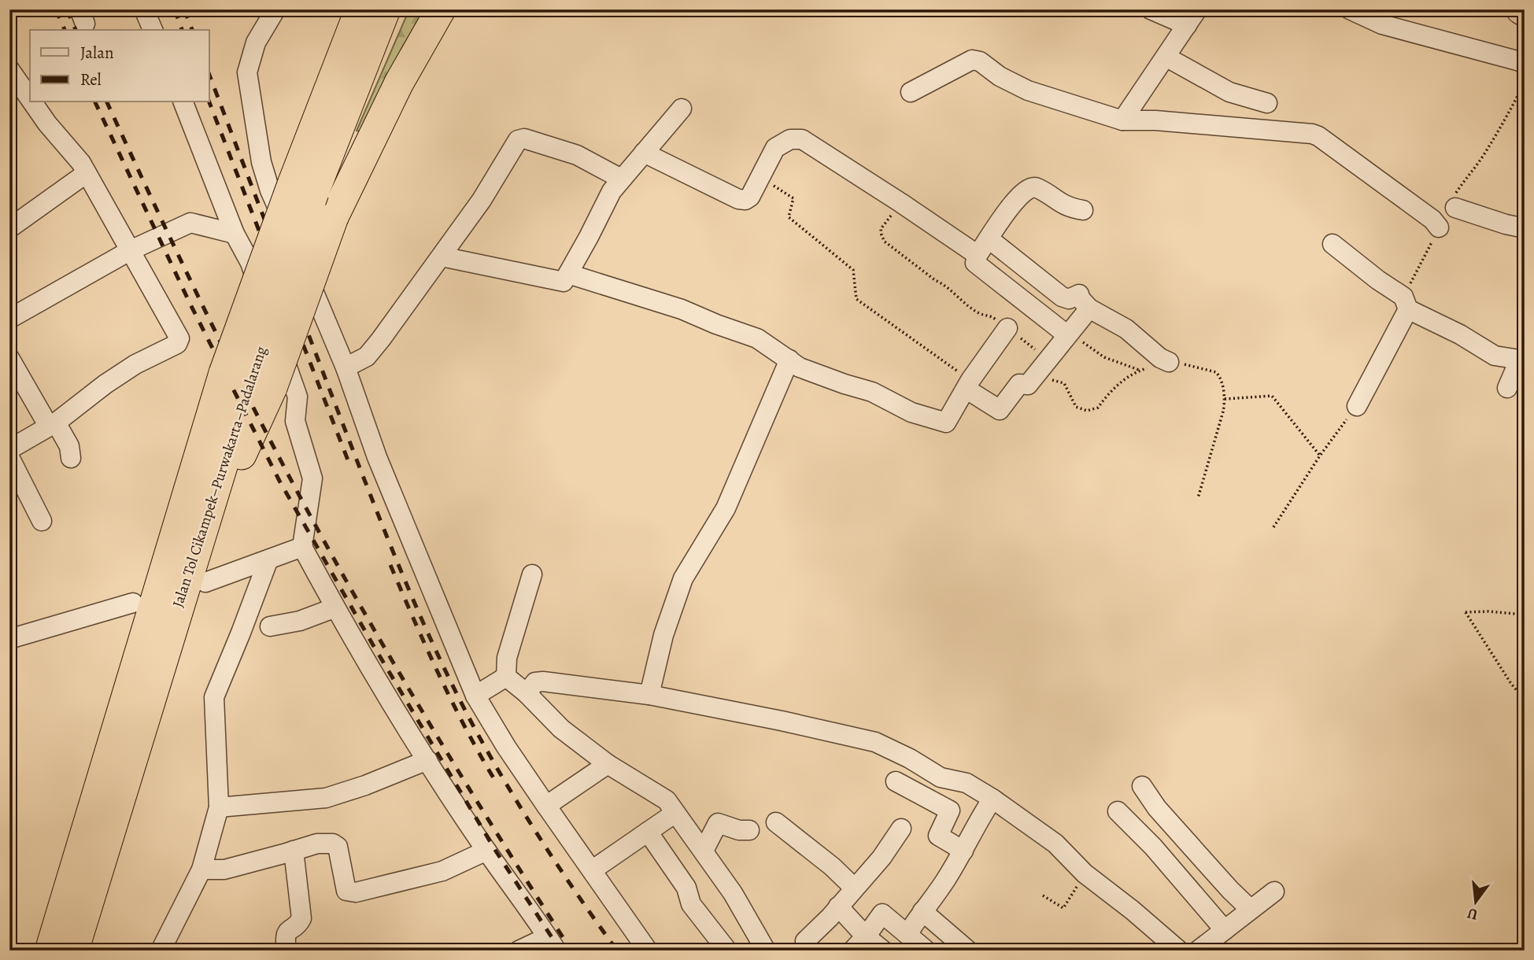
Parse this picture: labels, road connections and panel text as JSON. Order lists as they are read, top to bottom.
{
  "streets": {
    "highway": ["Jalan Tol Cikampek–Purwakarta–Padalarang"]
  },
  "legend": ["Jalan", "Rel"],
  "north": "bottom"
}
